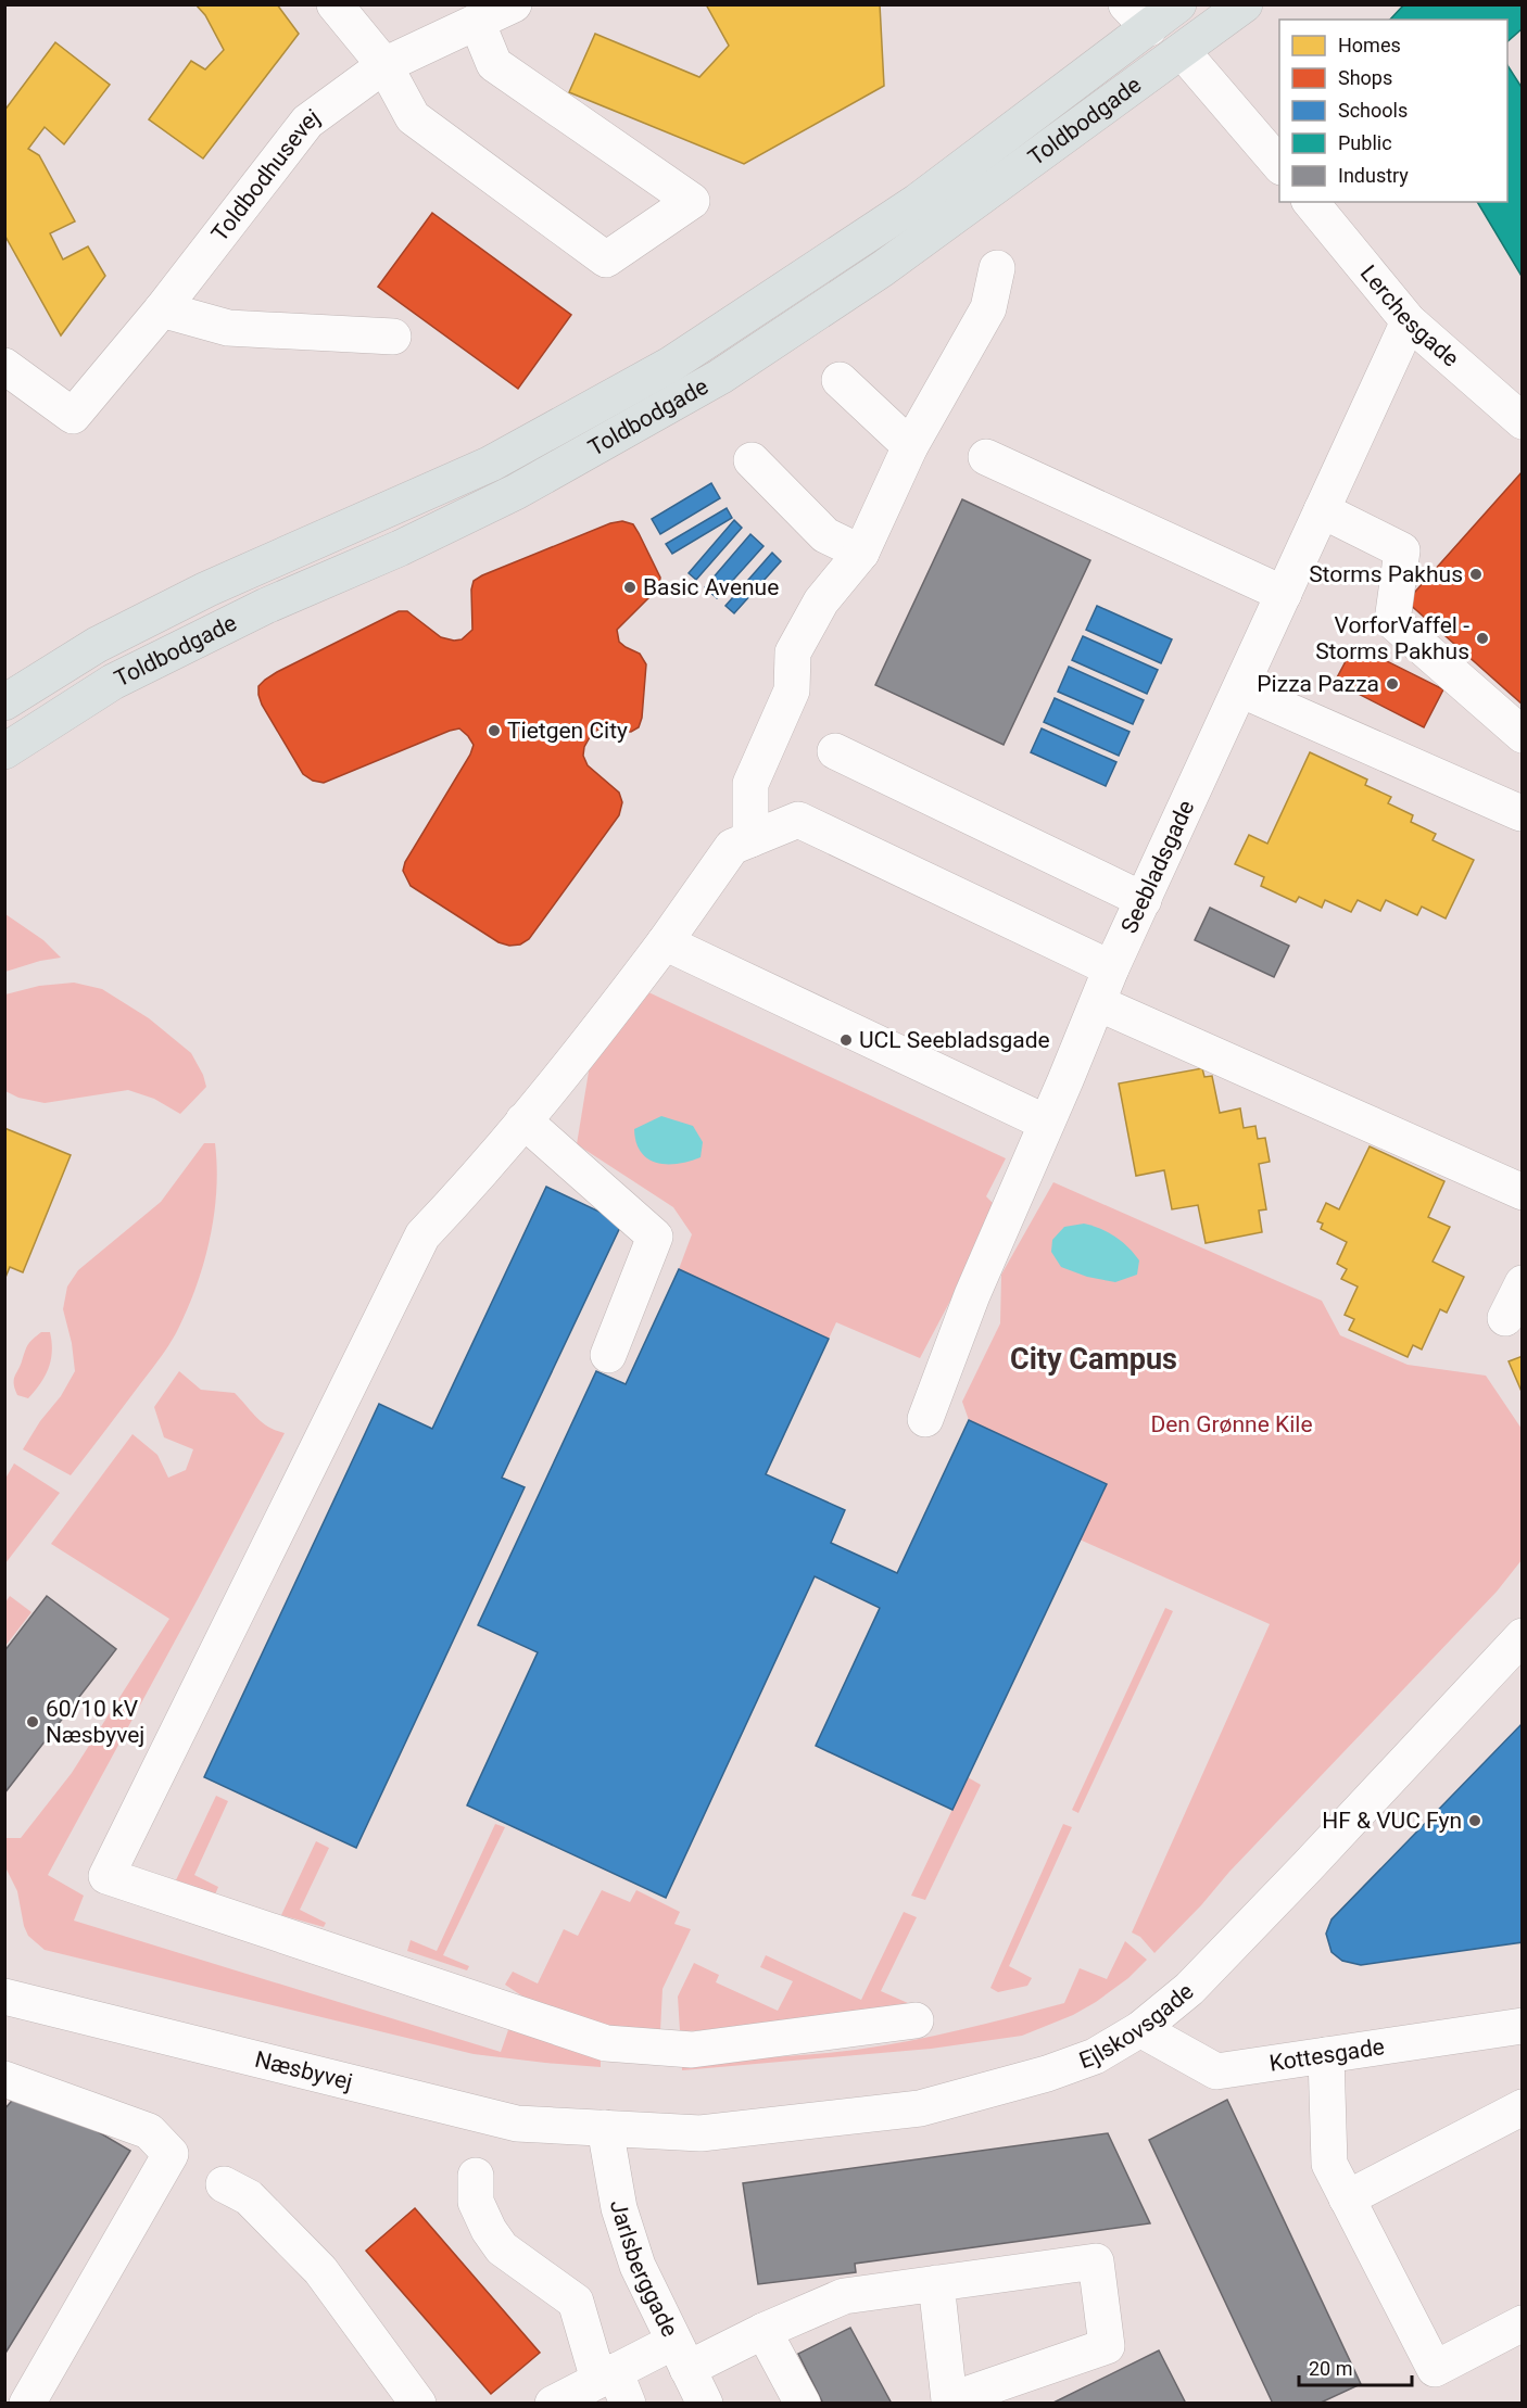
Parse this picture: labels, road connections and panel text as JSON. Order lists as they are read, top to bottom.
{
  "streets": {
    "main road": ["Toldbodgade"],
    "street": [
      "Toldbodhusevej",
      "Lerchesgade",
      "Seebladsgade",
      "Ejlskovsgade",
      "Kottesgade",
      "Næsbyvej",
      "Jarlsberggade"
    ]
  },
  "crossings": [
    ["Lerchesgade", "Seebladsgade"],
    ["Ejlskovsgade", "Kottesgade"],
    ["Ejlskovsgade", "Næsbyvej"],
    ["Ejlskovsgade", "Jarlsberggade"],
    ["Næsbyvej", "Jarlsberggade"]
  ],
  "districts": ["City Campus"],
  "parks": ["Den Grønne Kile"],
  "places": [
    "Storms Pakhus",
    "Basic Avenue",
    "VorforVaffel - Storms Pakhus",
    "Pizza Pazza",
    "Tietgen City",
    "UCL Seebladsgade",
    "60/10 kV Næsbyvej",
    "HF & VUC Fyn"
  ],
  "legend": [
    "Homes",
    "Shops",
    "Schools",
    "Public",
    "Industry"
  ],
  "scale_bar": "20 m"
}
